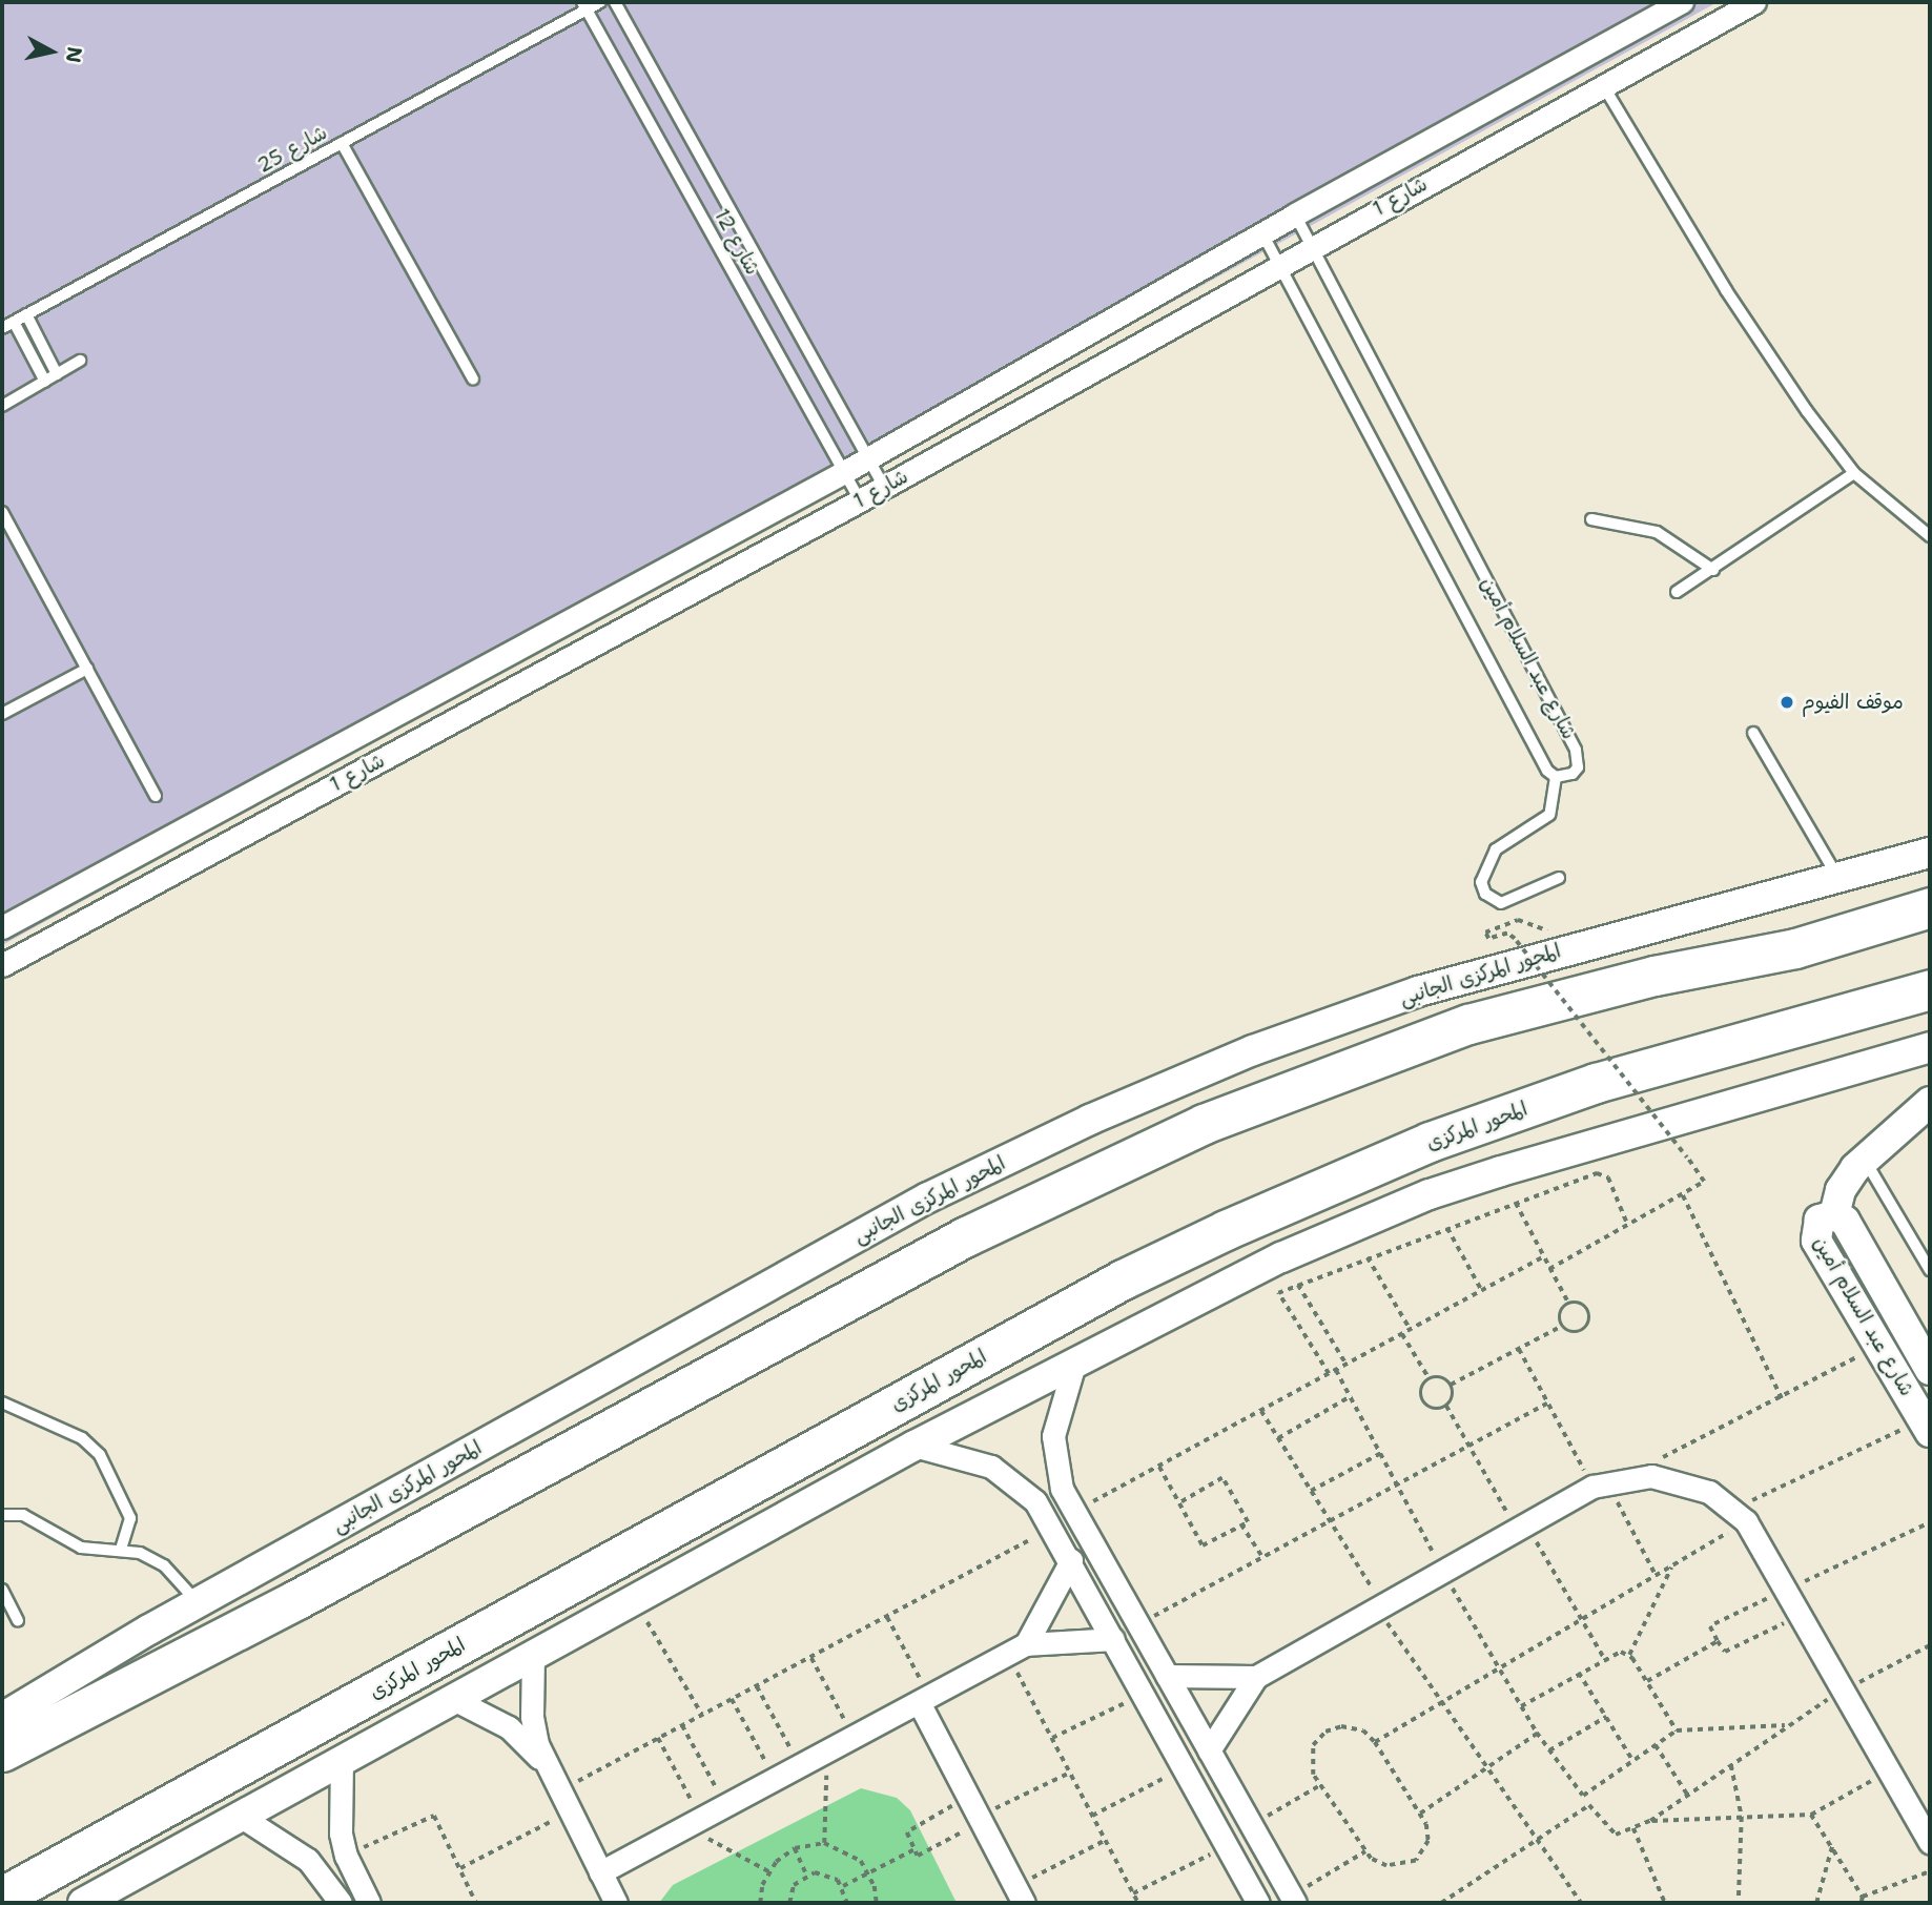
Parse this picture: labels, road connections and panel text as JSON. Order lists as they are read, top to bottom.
{
  "streets": {
    "highway": ["المحور المركزى"],
    "main road": ["شارع عبد السلام أمين", "المحور المركزى الجانبى"],
    "street": ["شارع 1"],
    "lane": ["شارع 25", "شارع 12"]
  },
  "crossings": [
    ["شارع 25", "شارع 12"],
    ["شارع 1", "شارع 12"],
    ["شارع 1", "شارع عبد السلام أمين"]
  ],
  "places": ["موقف الفيوم"],
  "north": "right"
}
